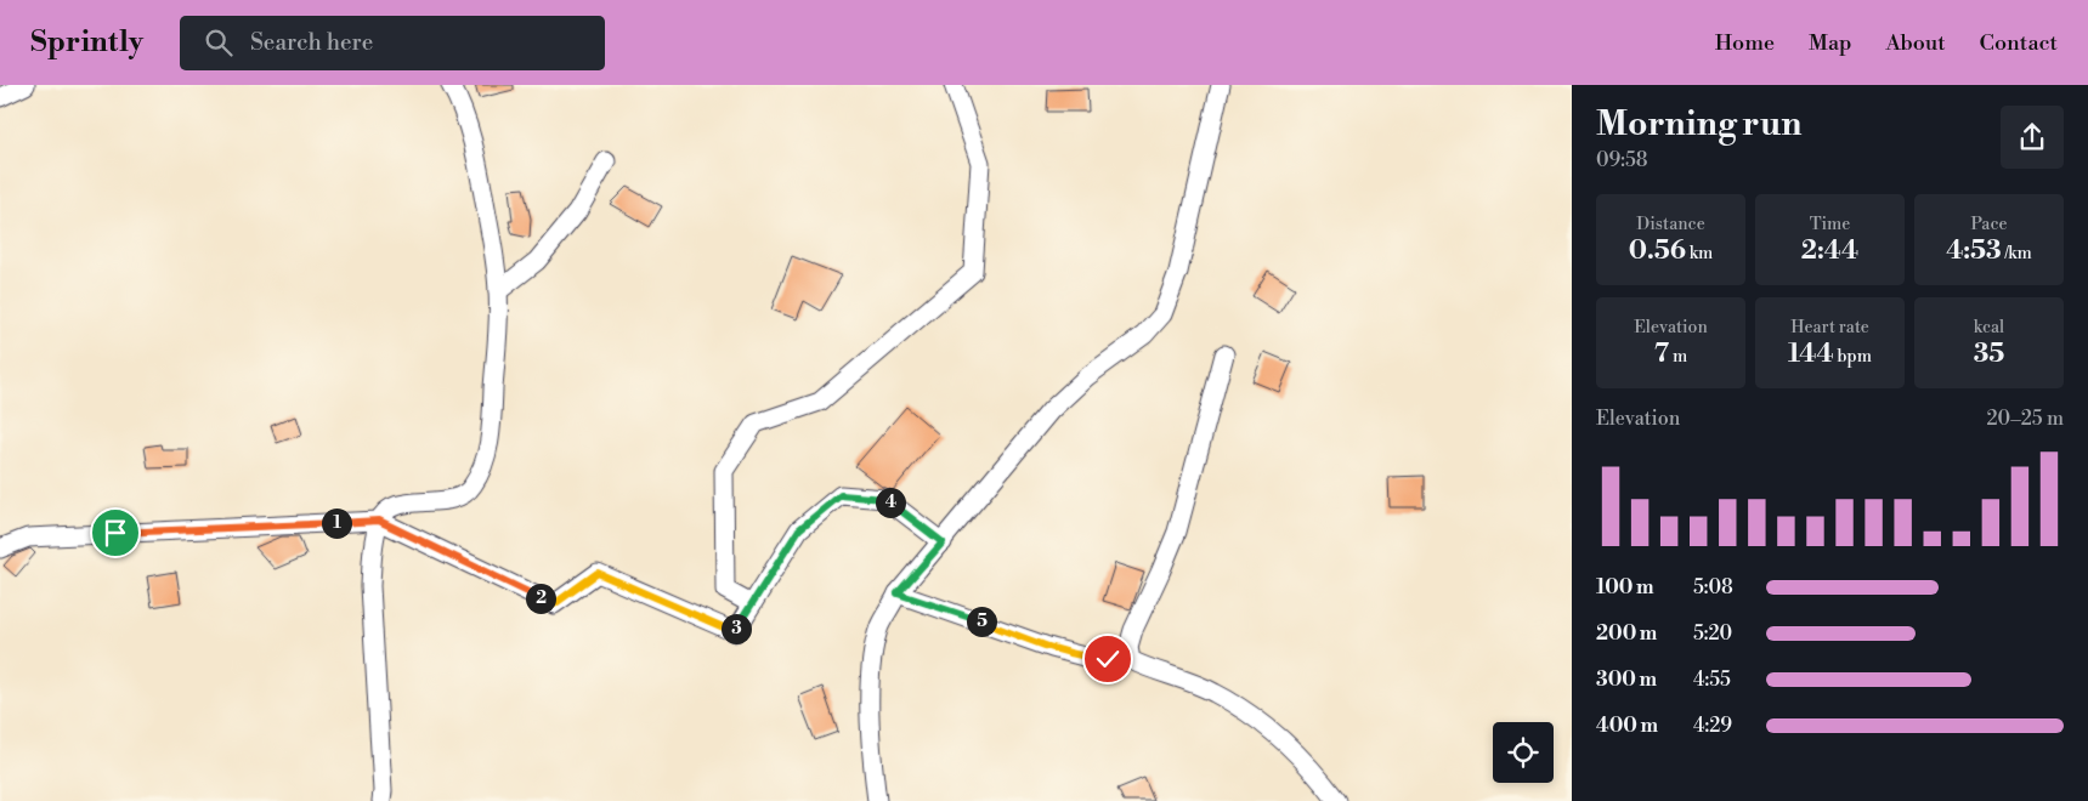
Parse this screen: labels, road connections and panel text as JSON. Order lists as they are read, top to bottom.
{
  "page": {
    "header": "Sprintly",
    "search": "Search here",
    "nav": [
      "Home",
      "Map",
      "About",
      "Contact"
    ],
    "heading": ["Morning run", "09:58"],
    "stats": [
      ["Distance", "0.56 km"],
      ["Time", "2:44"],
      ["Pace", "4:53 /km"],
      ["Elevation", "7 m"],
      ["Heart rate", "144 bpm"],
      ["kcal", "35"]
    ],
    "chart": ["Elevation", "20–25 m"],
    "pins": [
      "4",
      "1",
      "2",
      "5",
      "3"
    ],
    "list": [
      {
        "name": "100 m",
        "note": "5:08"
      },
      {
        "name": "200 m",
        "note": "5:20"
      },
      {
        "name": "300 m",
        "note": "4:55"
      },
      {
        "name": "400 m",
        "note": "4:29"
      }
    ]
  }
}
